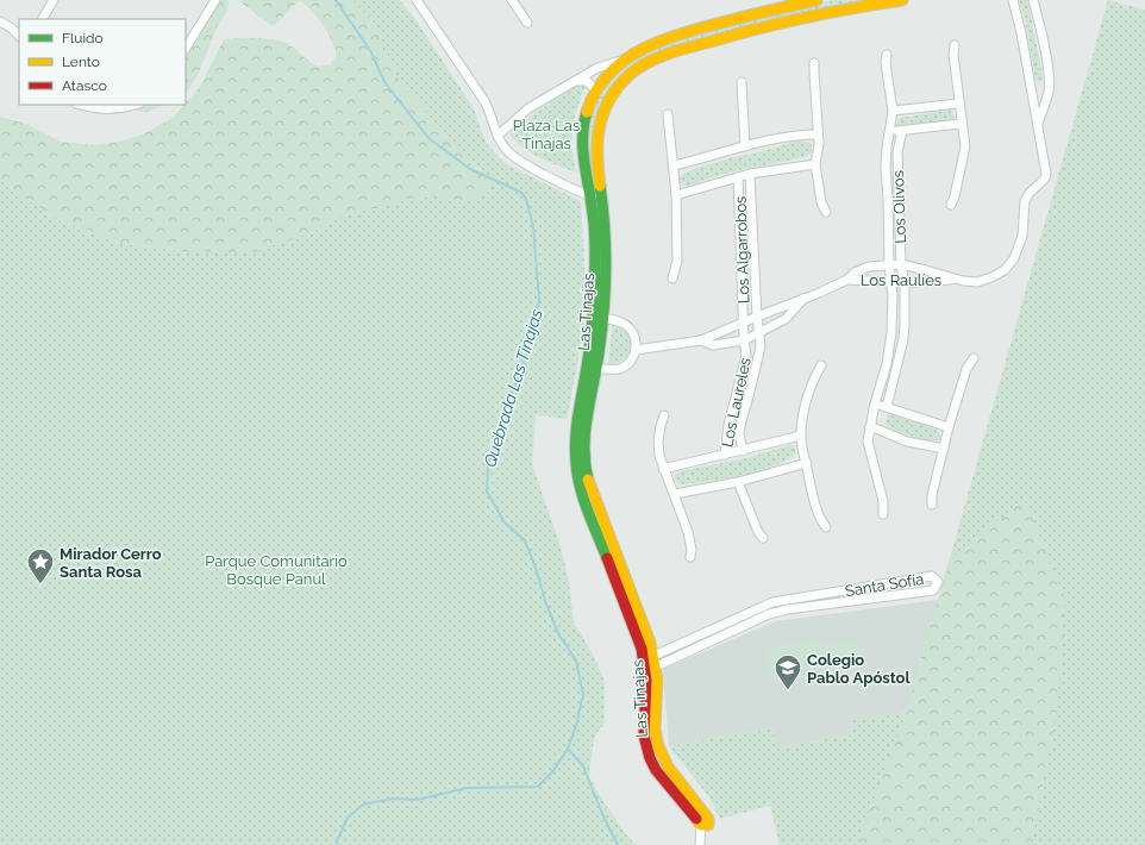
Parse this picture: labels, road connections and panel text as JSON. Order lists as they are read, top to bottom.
{
  "streets": {
    "street": [
      "Los Olivos",
      "Los Algarrobos",
      "Los Raulíes",
      "Las Tinajas",
      "Los Laureles",
      "Santa Sofía"
    ]
  },
  "crossings": [
    ["Los Olivos", "Los Raulíes"],
    ["Los Algarrobos", "Los Raulíes"],
    ["Los Algarrobos", "Los Laureles"],
    ["Los Raulíes", "Los Laureles"],
    ["Las Tinajas", "Santa Sofía"]
  ],
  "water": ["Quebrada Las Tinajas"],
  "parks": ["Plaza Las Tinajas", "Parque Comunitario Bosque Panul"],
  "places": {
    "place": ["Mirador Cerro Santa Rosa"],
    "school or university": ["Colegio Pablo Apóstol"]
  },
  "legend": ["Fluido", "Lento", "Atasco"]
}
